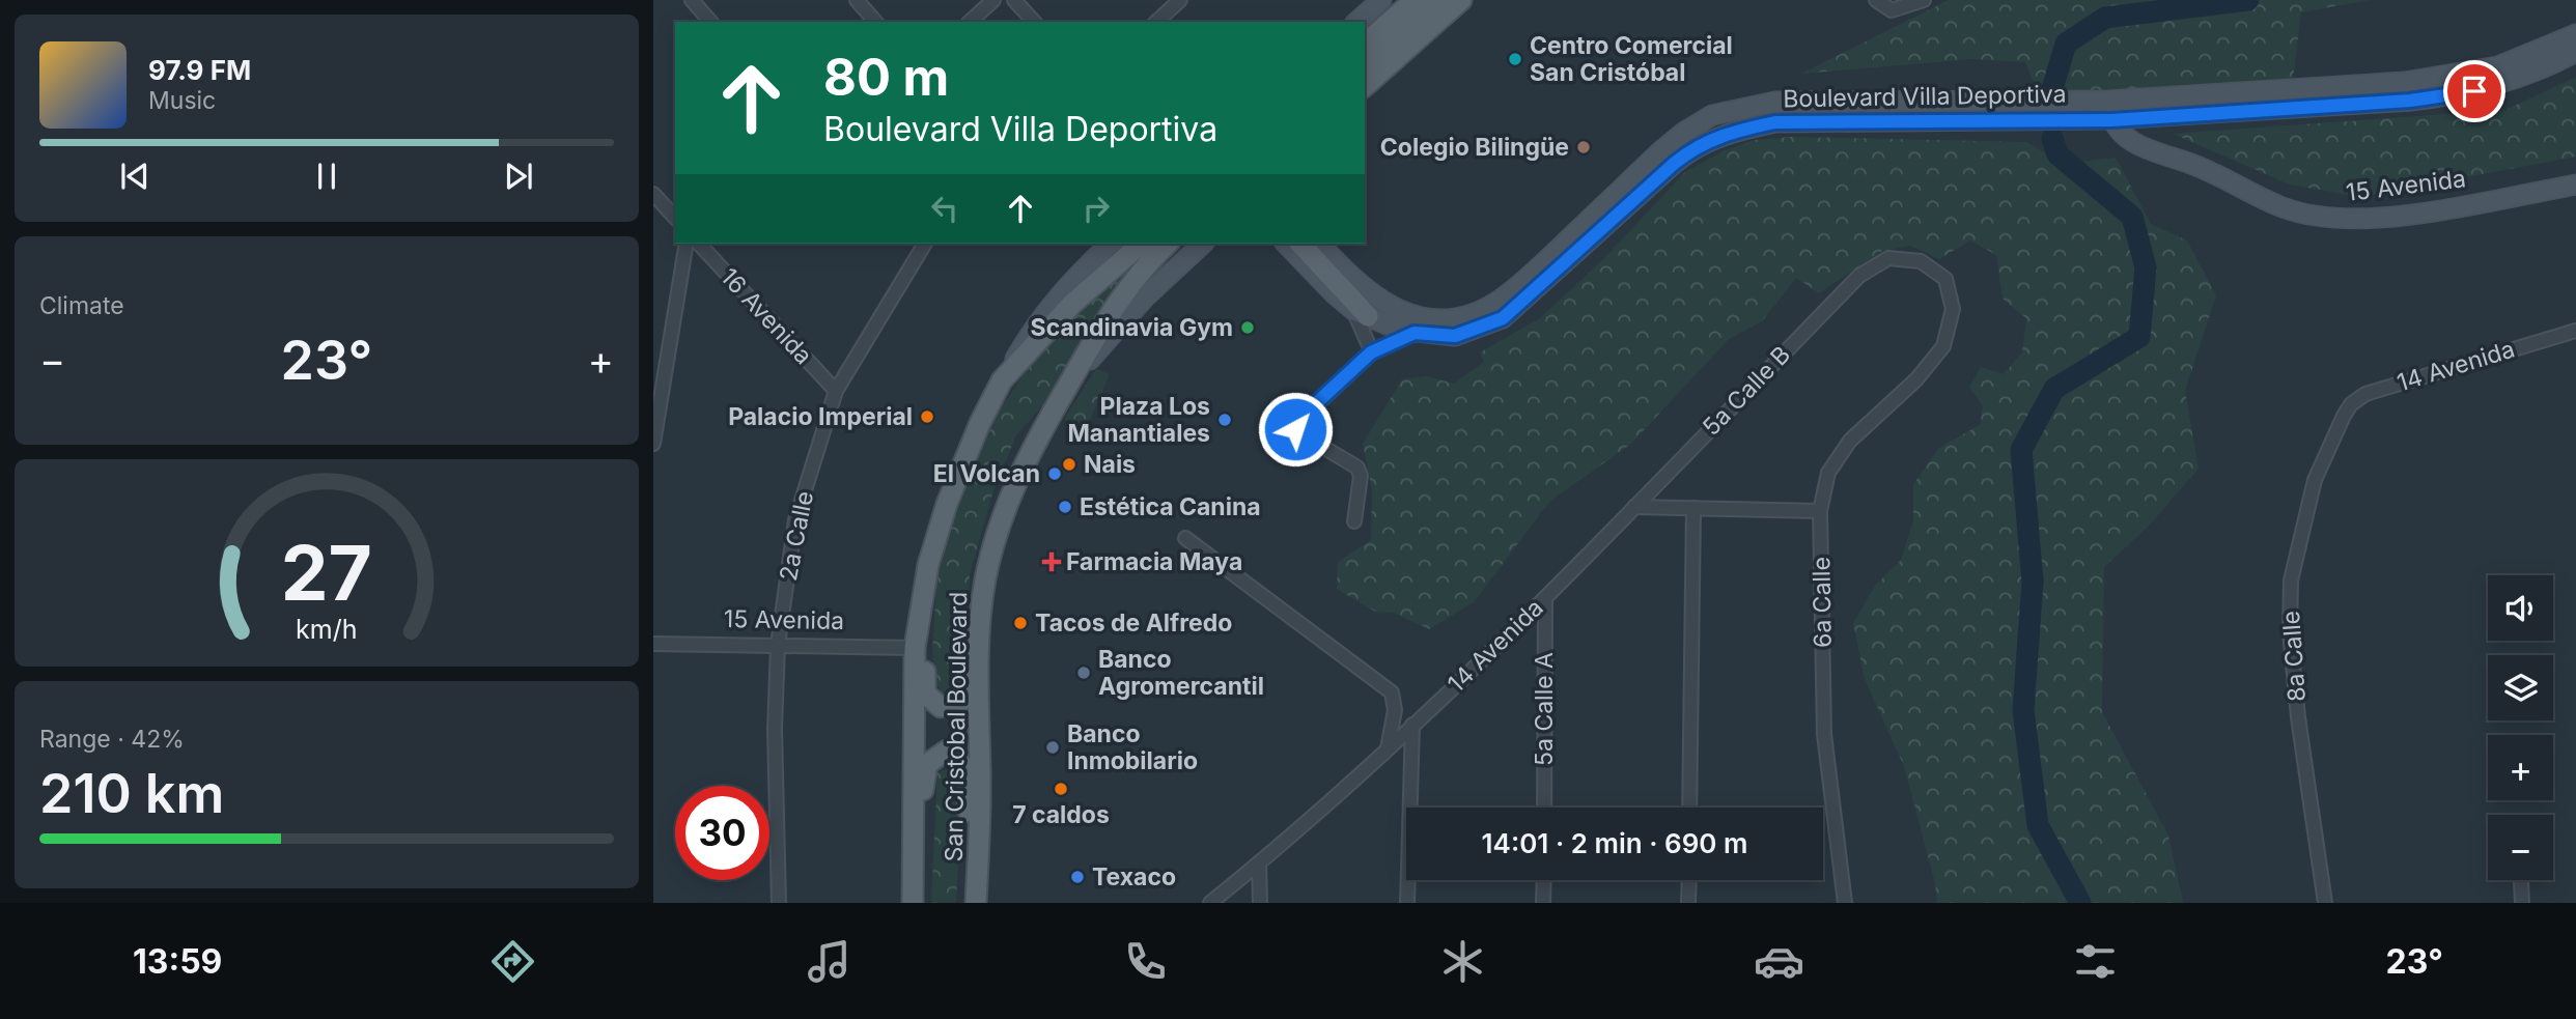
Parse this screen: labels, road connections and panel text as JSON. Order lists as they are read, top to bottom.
{
  "streets": {
    "main road": ["Boulevard Villa Deportiva", "15 Avenida", "San Cristobal Boulevard"],
    "street": [
      "16 Avenida",
      "14 Avenida",
      "5a Calle B",
      "2a Calle",
      "6a Calle",
      "8a Calle",
      "5a Calle A"
    ]
  },
  "crossings": [
    ["Boulevard Villa Deportiva", "15 Avenida"],
    ["15 Avenida", "2a Calle"],
    ["16 Avenida", "2a Calle"],
    ["14 Avenida", "5a Calle B"],
    ["14 Avenida", "8a Calle"],
    ["14 Avenida", "5a Calle A"],
    ["5a Calle B", "6a Calle"]
  ],
  "places": {
    "other": [
      "Centro Comercial San Cristóbal",
      "Colegio Bilingüe",
      "Scandinavia Gym",
      "Palacio Imperial",
      "Plaza Los Manantiales",
      "Nais",
      "El Volcan",
      "Estética Canina",
      "Tacos de Alfredo",
      "Banco Agromercantil",
      "Banco Inmobilario",
      "7 caldos",
      "Texaco"
    ],
    "health": ["Farmacia Maya"]
  },
  "page": {
    "turn": ["80 m", "Boulevard Villa Deportiva"],
    "song": ["97.9 FM", "Music"],
    "tile": [
      "Climate",
      ["Range · 42%", "210 km"]
    ],
    "heat": ["−", "23°", "+"],
    "map_buttons": ["+", "−"],
    "limit": "30",
    "trip": "14:01 · 2 min · 690 m",
    "tabs": ["13:59", "23°"],
    "gauge": ["27", "km/h"]
  }
}
